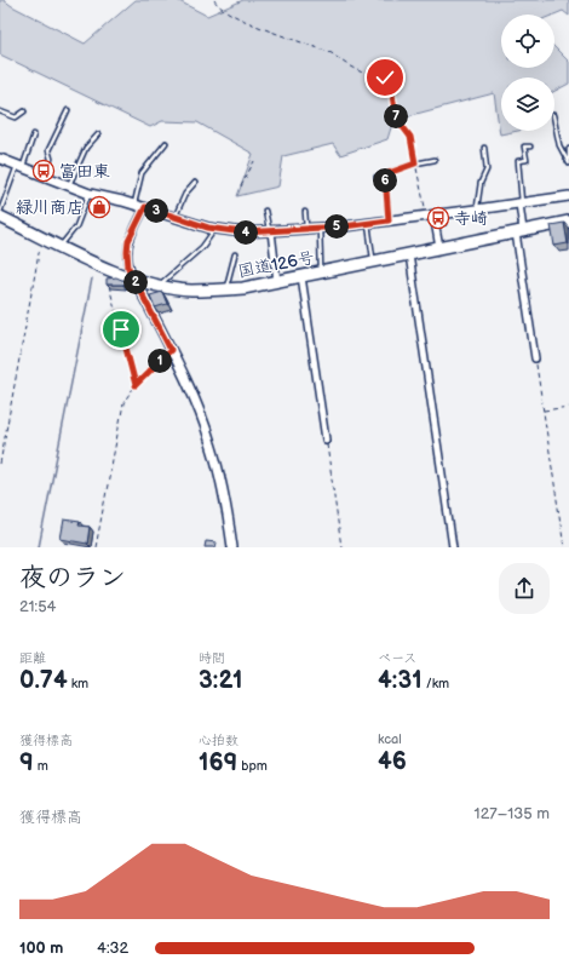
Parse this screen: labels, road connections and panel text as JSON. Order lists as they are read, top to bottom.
{
  "streets": {
    "highway": ["国道126号"]
  },
  "places": {
    "bus stop": ["富田東", "寺崎"],
    "shop": ["緑川商店"]
  },
  "page": {
    "pins": [
      "7",
      "6",
      "3",
      "5",
      "4",
      "2",
      "1"
    ],
    "heading": ["夜のラン", "21:54"],
    "stats": [
      ["距離", "0.74 km"],
      ["時間", "3:21"],
      ["ペース", "4:31 /km"],
      ["獲得標高", "9 m"],
      ["心拍数", "169 bpm"],
      ["kcal", "46"]
    ],
    "chart": ["獲得標高", "127–135 m"],
    "list": [
      {
        "name": "100 m",
        "note": "4:32"
      }
    ]
  }
}
